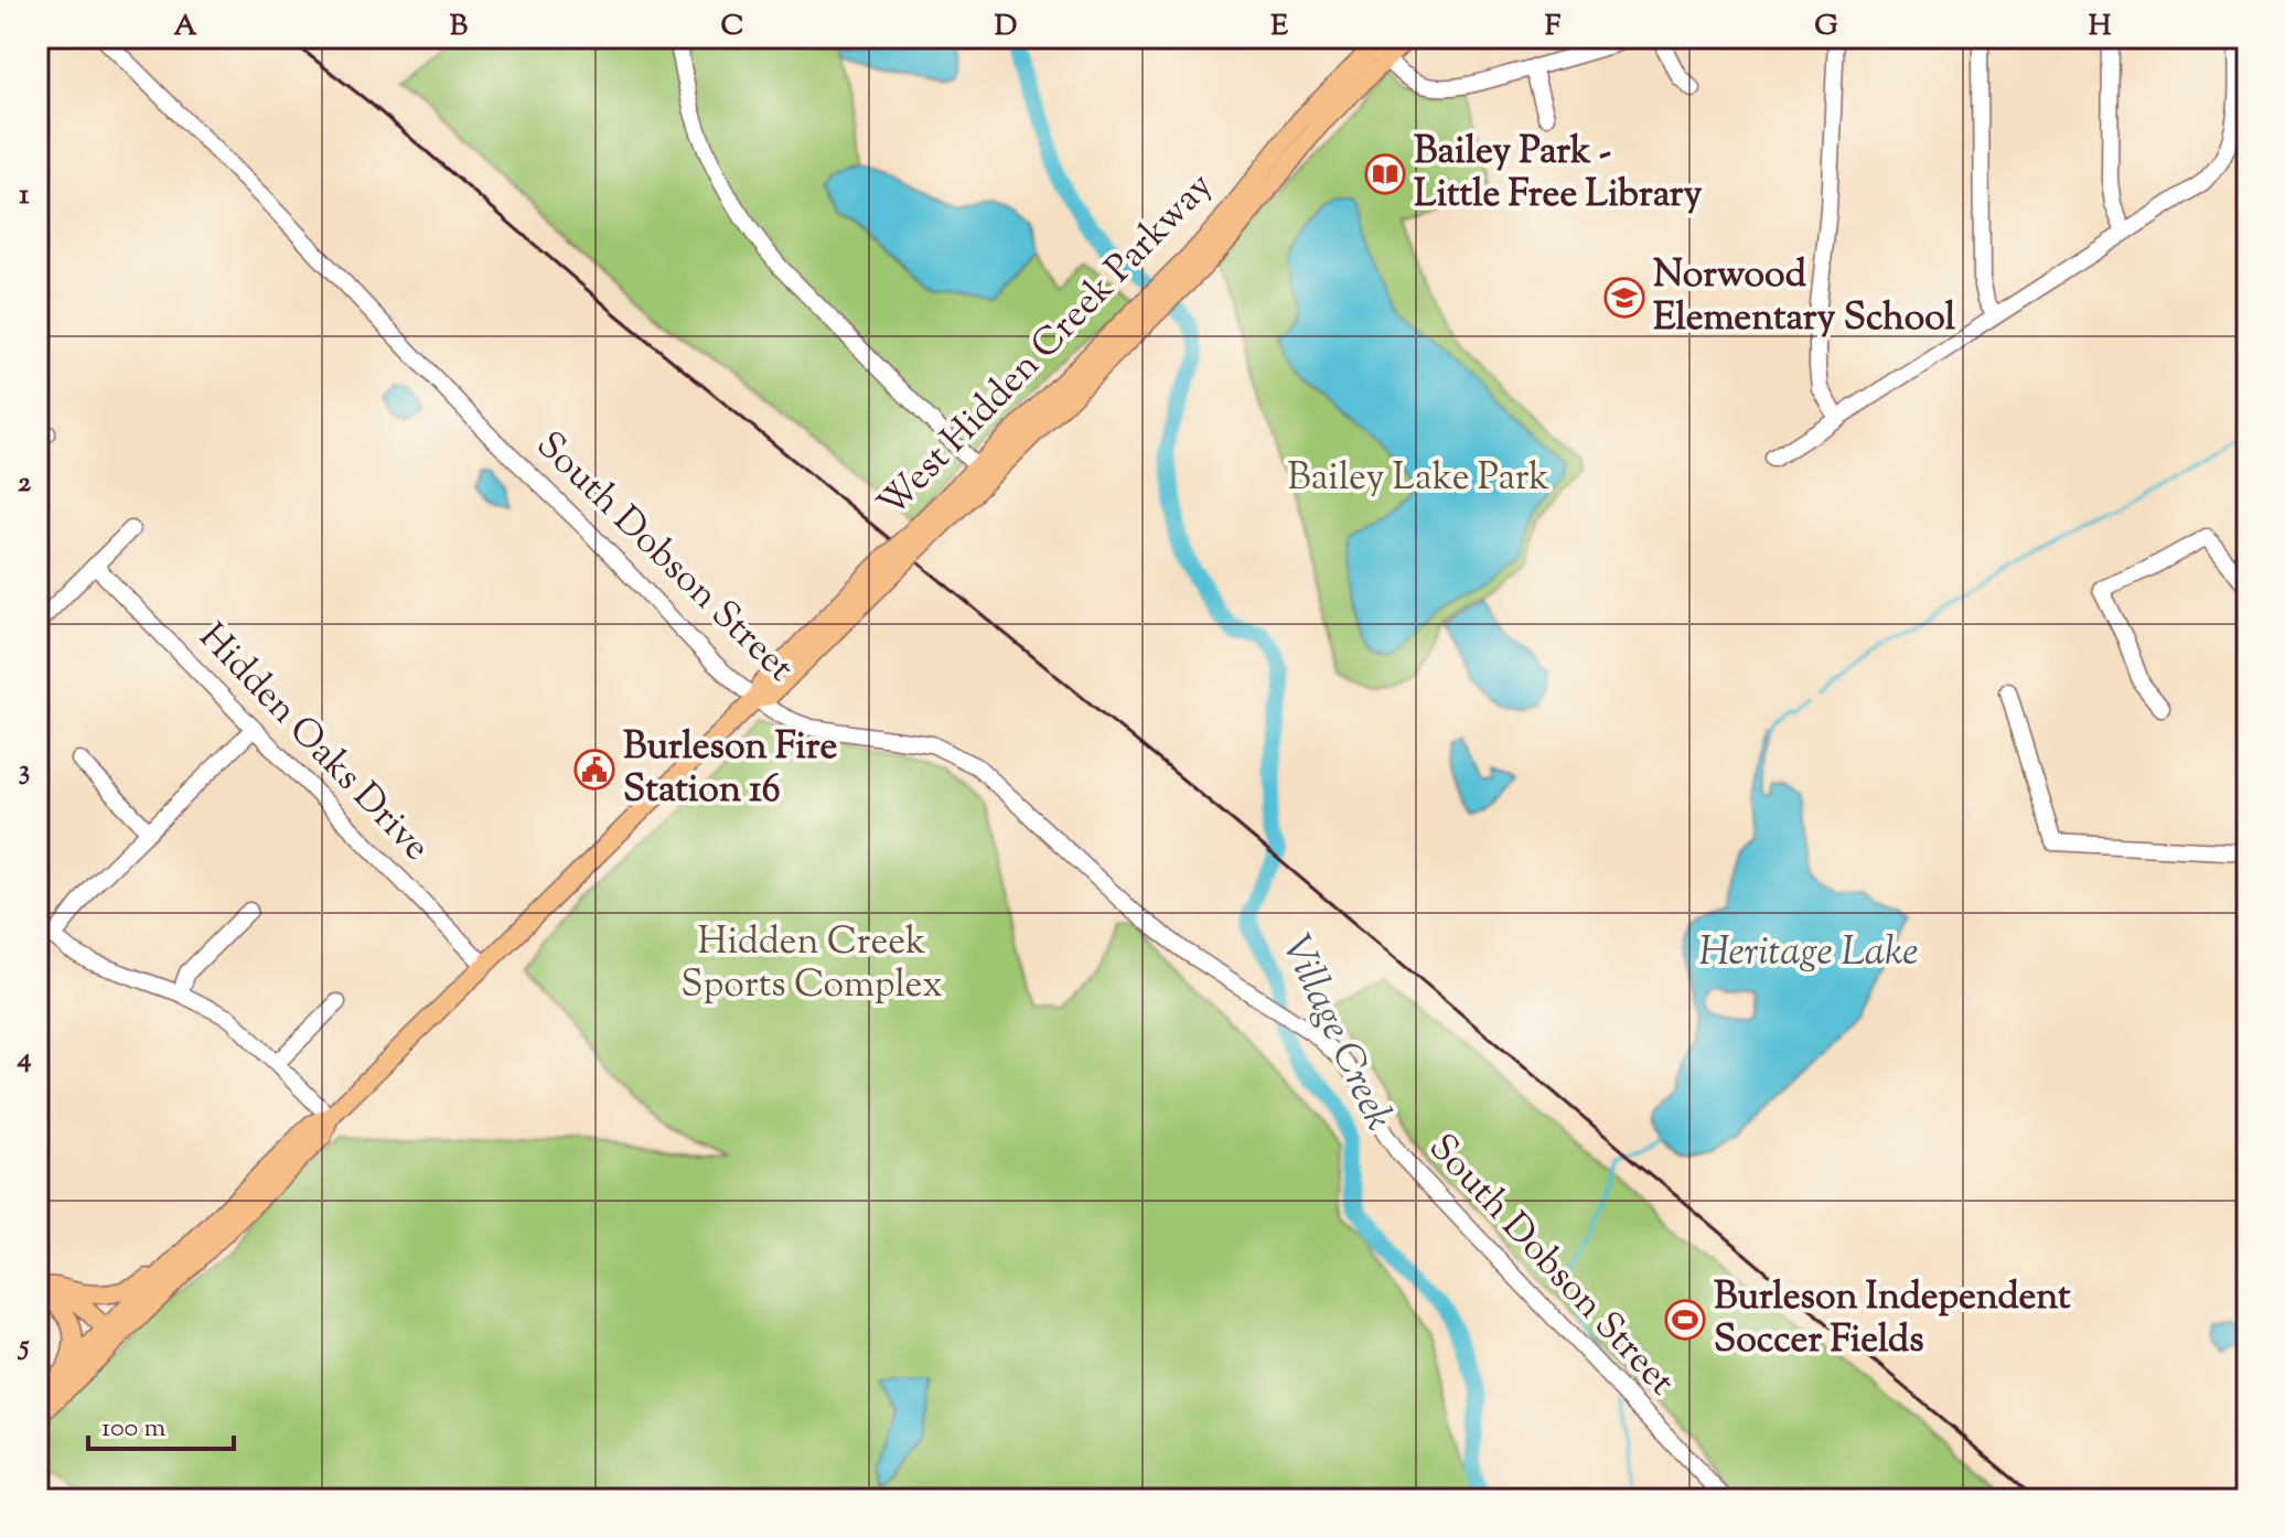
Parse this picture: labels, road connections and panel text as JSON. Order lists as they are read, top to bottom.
{
  "streets": {
    "main road": ["West Hidden Creek Parkway"],
    "street": ["South Dobson Street", "Hidden Oaks Drive"]
  },
  "crossings": [
    ["West Hidden Creek Parkway", "South Dobson Street"],
    ["West Hidden Creek Parkway", "Hidden Oaks Drive"]
  ],
  "water": ["Heritage Lake", "Village Creek"],
  "parks": ["Bailey Lake Park", "Hidden Creek Sports Complex"],
  "places": {
    "library": ["Bailey Park - Little Free Library"],
    "school or university": ["Norwood Elementary School"],
    "public building": ["Burleson Fire Station 16"],
    "sports": ["Burleson Independent Soccer Fields"]
  },
  "scale_bar": "100 m",
  "grid": {
    "columns": [
      "A",
      "B",
      "C",
      "D",
      "E",
      "F",
      "G",
      "H"
    ],
    "rows": [
      "1",
      "2",
      "3",
      "4",
      "5"
    ]
  }
}
